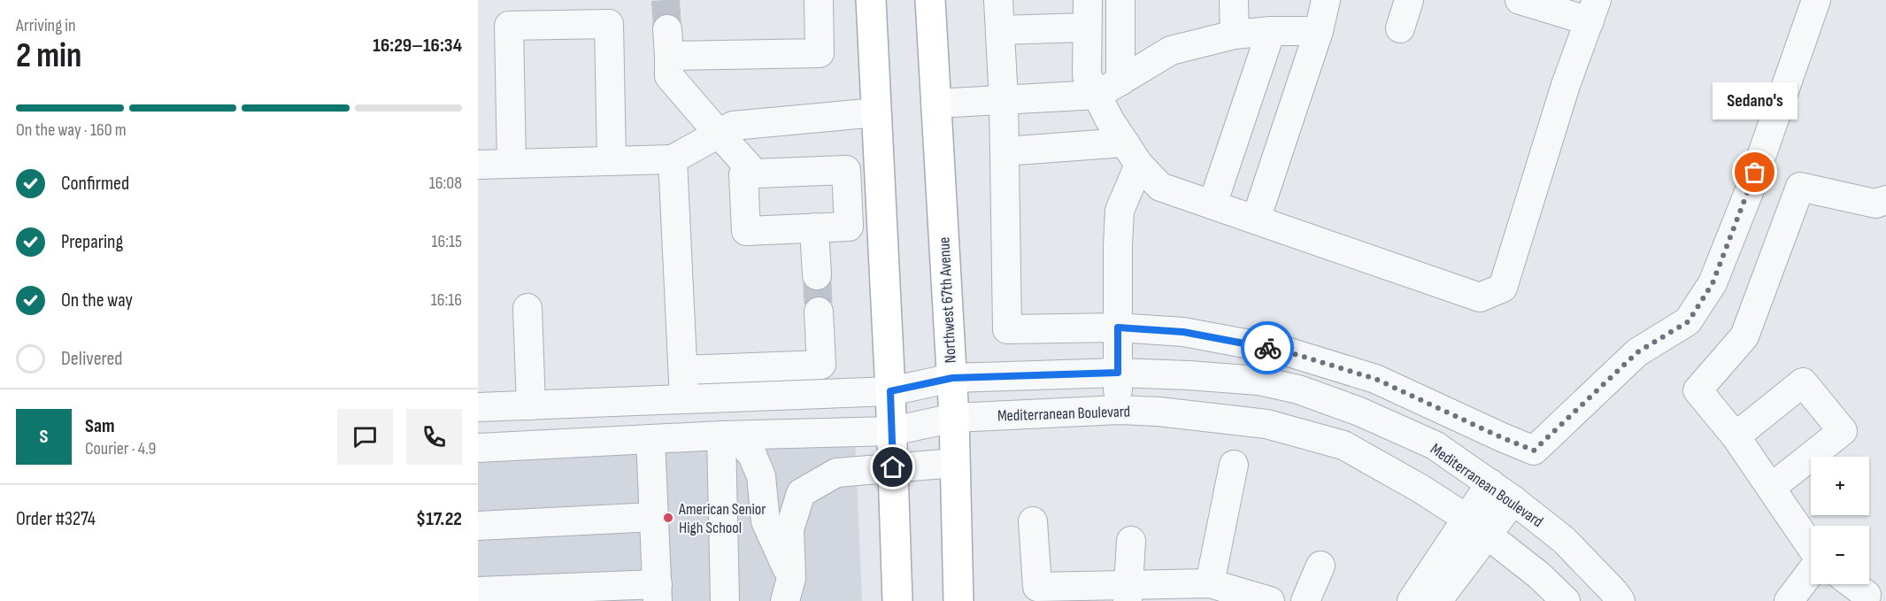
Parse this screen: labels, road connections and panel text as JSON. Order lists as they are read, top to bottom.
{
  "streets": {
    "main road": ["Northwest 67th Avenue"],
    "street": ["Mediterranean Boulevard"]
  },
  "crossings": [
    ["Northwest 67th Avenue", "Mediterranean Boulevard"]
  ],
  "places": ["Sedano's", "American Senior High School"],
  "page": {
    "heading": ["2 min", "Arriving in", "16:29–16:34"],
    "panel": [
      "Sam",
      "Courier · 4.9",
      "Order #3274",
      "$17.22"
    ],
    "bubble": "Sedano's",
    "bar": "On the way · 160 m",
    "list": [
      ["Confirmed", "16:08"],
      ["Preparing", "16:15"],
      ["On the way", "16:16"],
      "Delivered"
    ],
    "round": "S",
    "map_buttons": ["+", "−"]
  }
}
